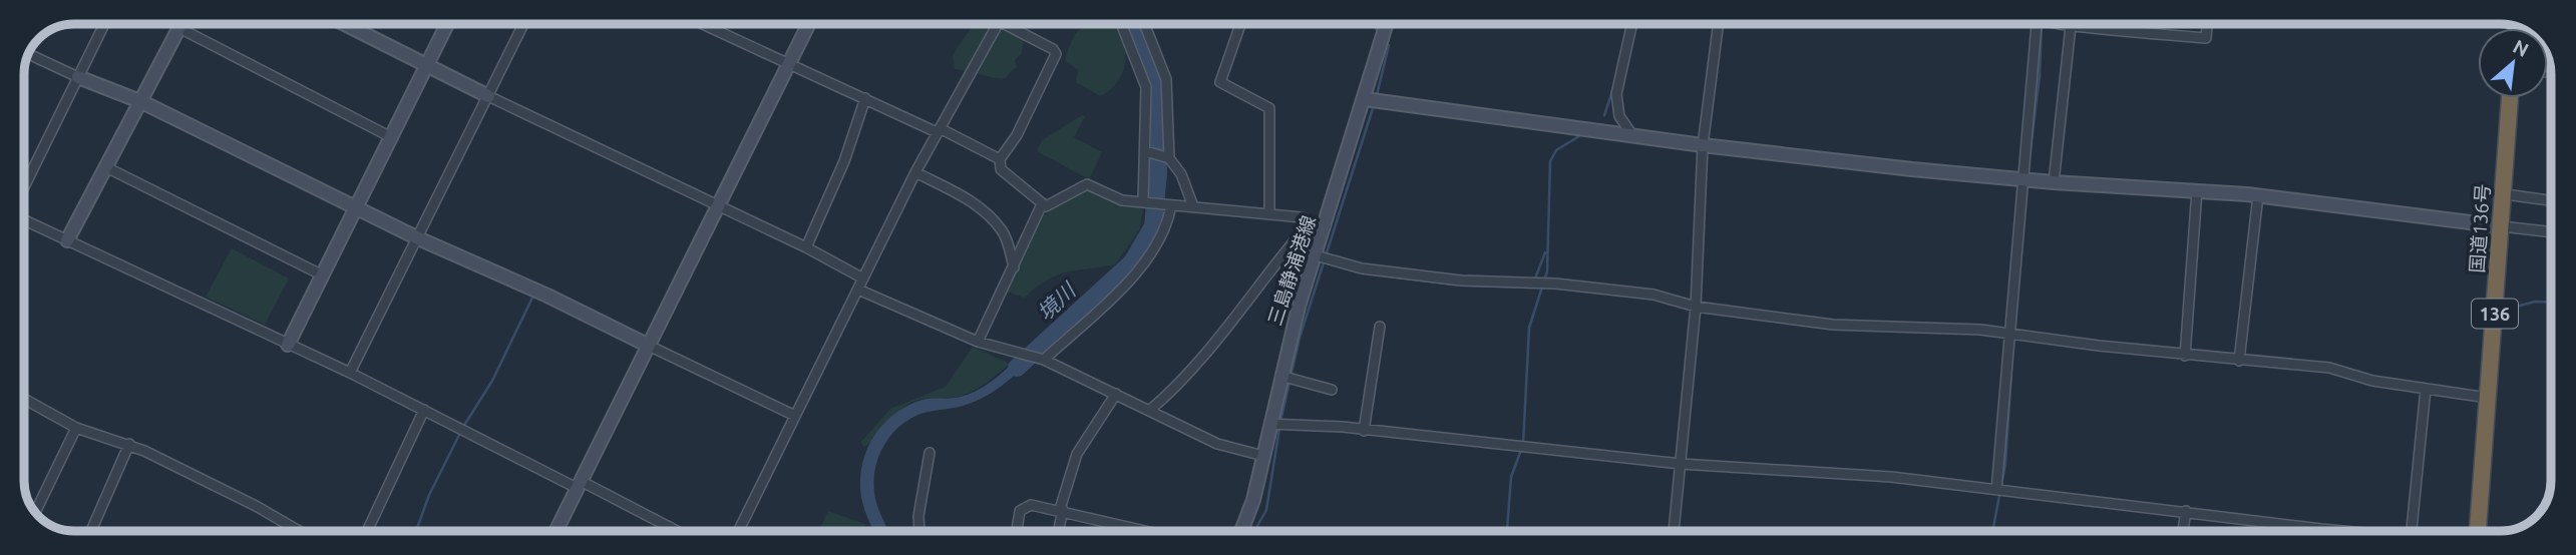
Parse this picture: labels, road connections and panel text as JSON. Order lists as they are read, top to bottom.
{
  "streets": {
    "highway": ["国道136号", "136"],
    "street": ["三島静浦港線"]
  },
  "water": ["境川"],
  "north": "top right"
}
